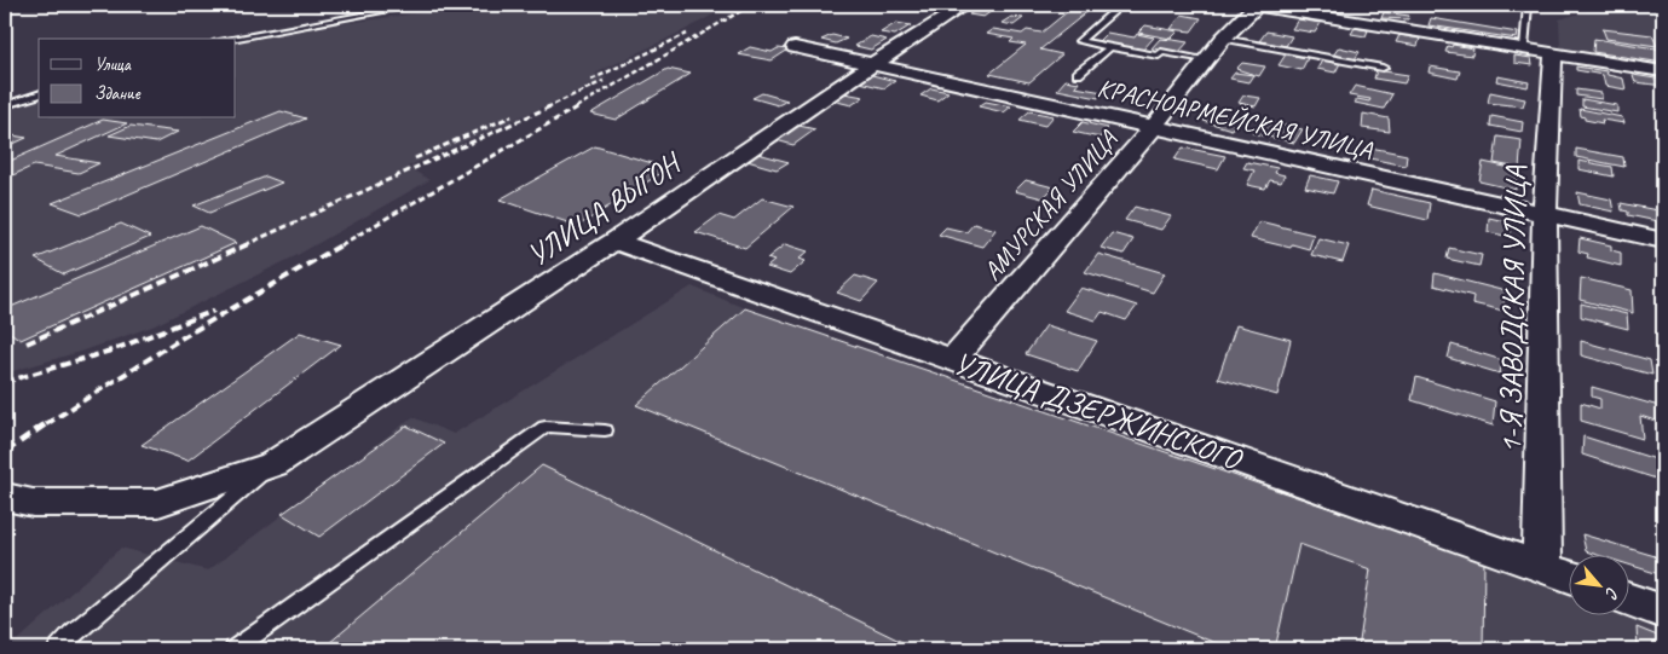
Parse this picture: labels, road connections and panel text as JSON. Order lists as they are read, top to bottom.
{
  "streets": {
    "street": [
      "КРАСНОАРМЕЙСКАЯ УЛИЦА",
      "АМУРСКАЯ УЛИЦА",
      "УЛИЦА ВЫГОН",
      "1-Я ЗАВОДСКАЯ УЛИЦА",
      "УЛИЦА ДЗЕРЖИНСКОГО"
    ]
  },
  "crossings": [
    ["КРАСНОАРМЕЙСКАЯ УЛИЦА", "АМУРСКАЯ УЛИЦА"],
    ["КРАСНОАРМЕЙСКАЯ УЛИЦА", "УЛИЦА ВЫГОН"],
    ["КРАСНОАРМЕЙСКАЯ УЛИЦА", "1-Я ЗАВОДСКАЯ УЛИЦА"],
    ["АМУРСКАЯ УЛИЦА", "УЛИЦА ДЗЕРЖИНСКОГО"],
    ["УЛИЦА ВЫГОН", "УЛИЦА ДЗЕРЖИНСКОГО"],
    ["1-Я ЗАВОДСКАЯ УЛИЦА", "УЛИЦА ДЗЕРЖИНСКОГО"]
  ],
  "legend": ["Улица", "Здание"],
  "north": "bottom right"
}
